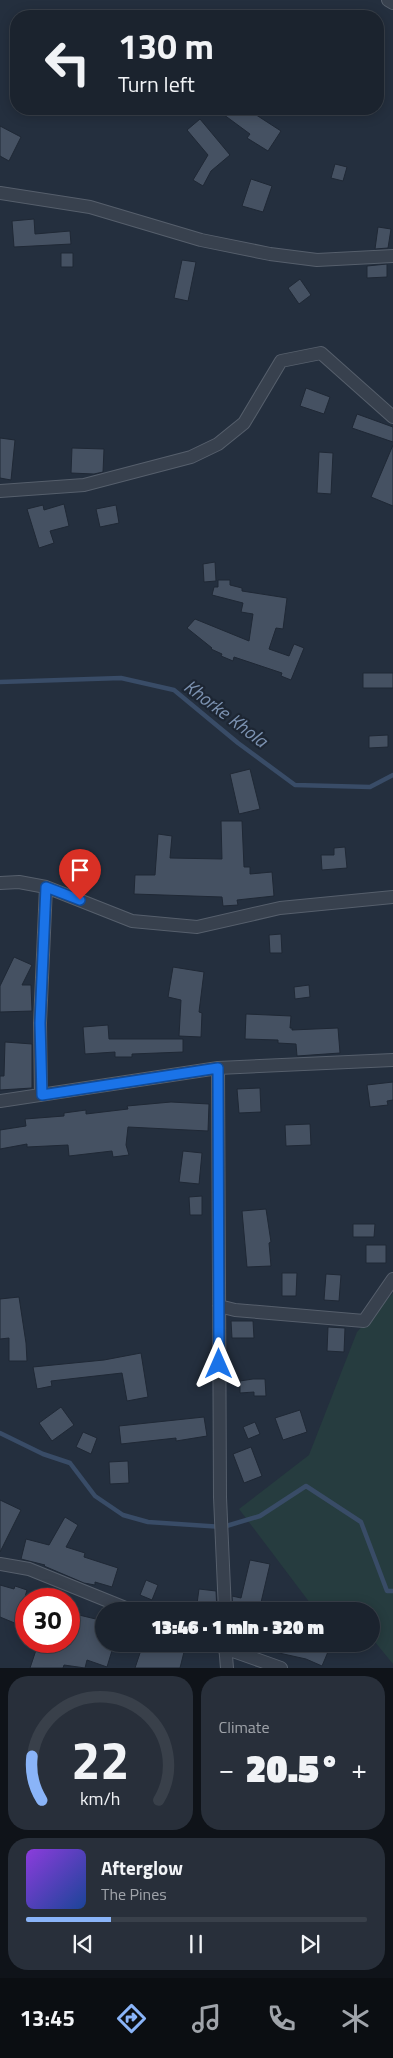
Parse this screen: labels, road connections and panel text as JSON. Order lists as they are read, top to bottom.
{
  "water": ["Khorke Khola"],
  "page": {
    "turn": ["130 m", "Turn left"],
    "limit": "30",
    "trip": "13:46 · 1 min · 320 m",
    "tile": "Climate",
    "heat": ["−", "20.5°", "+"],
    "song": ["Afterglow", "The Pines"],
    "tabs": "13:45",
    "gauge": ["22", "km/h"]
  }
}
